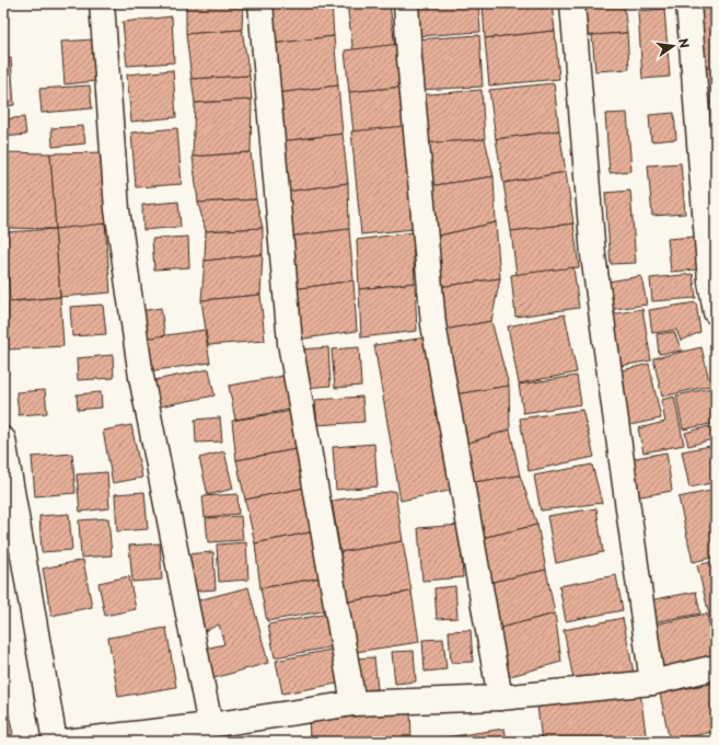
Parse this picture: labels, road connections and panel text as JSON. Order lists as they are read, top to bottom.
{
  "north": "right"
}
